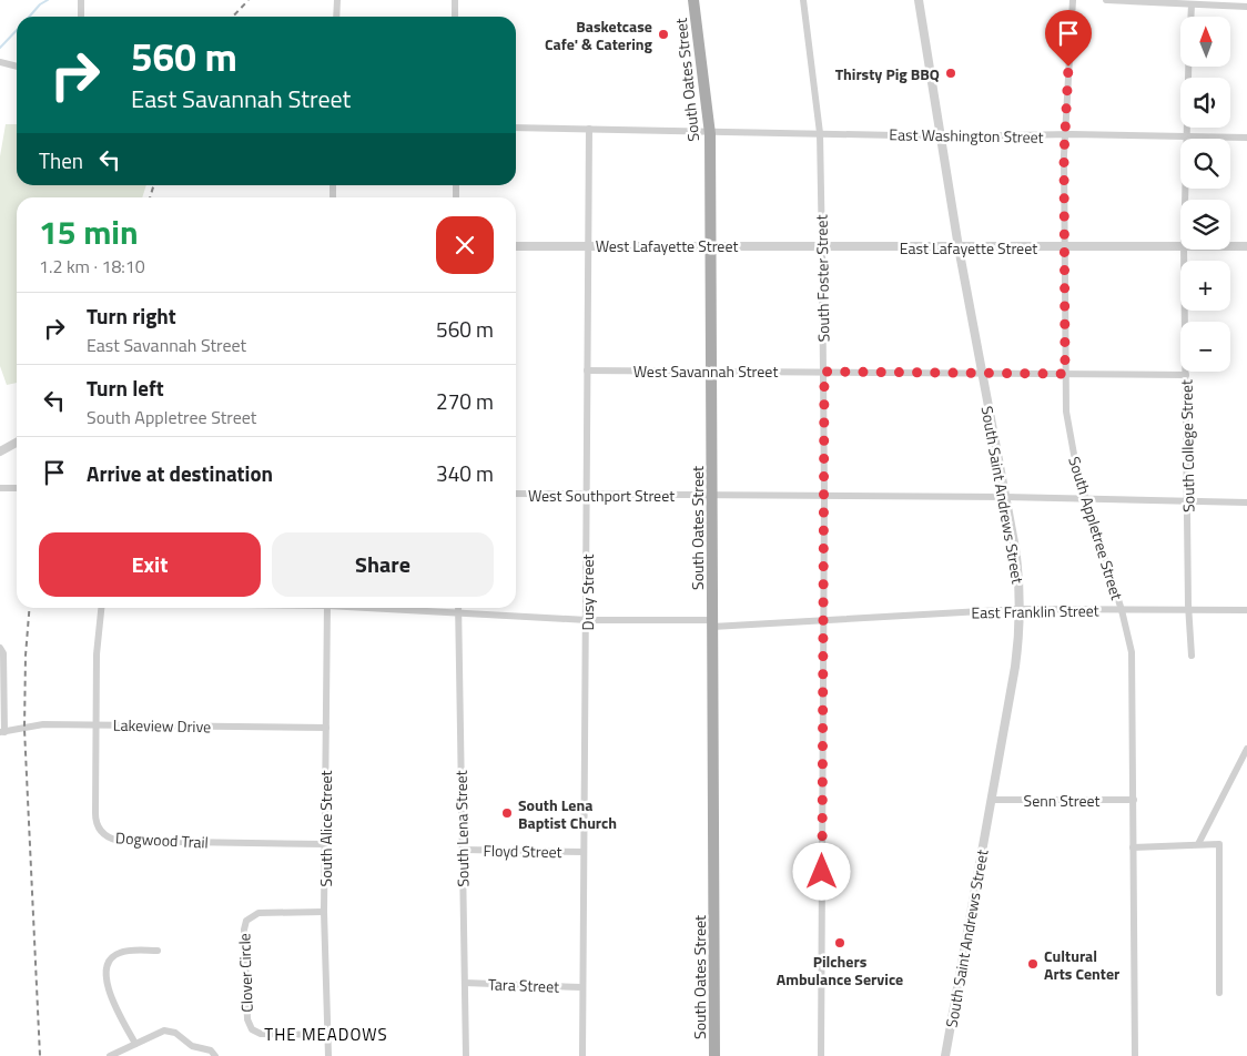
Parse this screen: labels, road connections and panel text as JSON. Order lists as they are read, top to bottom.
{
  "streets": {
    "main road": ["South Oates Street"],
    "street": [
      "East Washington Street",
      "West Lafayette Street",
      "East Lafayette Street",
      "South Foster Street",
      "West Savannah Street",
      "South College Street",
      "West Southport Street",
      "South Saint Andrews Street",
      "South Appletree Street",
      "Dusy Street",
      "East Franklin Street",
      "Lakeview Drive",
      "Senn Street",
      "South Alice Street",
      "South Lena Street",
      "Dogwood Trail",
      "Floyd Street",
      "Clover Circle",
      "Tara Street"
    ]
  },
  "crossings": [
    ["South Oates Street", "East Washington Street"],
    ["South Oates Street", "West Lafayette Street"],
    ["South Oates Street", "West Savannah Street"],
    ["South Oates Street", "West Southport Street"],
    ["South Oates Street", "East Franklin Street"],
    ["East Washington Street", "South Foster Street"],
    ["East Washington Street", "South College Street"],
    ["East Washington Street", "South Saint Andrews Street"],
    ["East Washington Street", "South Appletree Street"],
    ["East Washington Street", "Dusy Street"],
    ["West Lafayette Street", "East Lafayette Street"],
    ["West Lafayette Street", "South Foster Street"],
    ["West Lafayette Street", "Dusy Street"],
    ["East Lafayette Street", "South Foster Street"],
    ["East Lafayette Street", "South Saint Andrews Street"],
    ["East Lafayette Street", "South Appletree Street"],
    ["South Foster Street", "West Savannah Street"],
    ["South Foster Street", "West Southport Street"],
    ["South Foster Street", "East Franklin Street"],
    ["West Savannah Street", "South College Street"],
    ["West Savannah Street", "South Saint Andrews Street"],
    ["West Savannah Street", "South Appletree Street"],
    ["West Savannah Street", "Dusy Street"],
    ["South College Street", "West Southport Street"],
    ["South College Street", "East Franklin Street"],
    ["West Southport Street", "South Saint Andrews Street"],
    ["West Southport Street", "South Appletree Street"],
    ["West Southport Street", "Dusy Street"],
    ["South Saint Andrews Street", "East Franklin Street"],
    ["South Saint Andrews Street", "Senn Street"],
    ["South Appletree Street", "East Franklin Street"],
    ["South Appletree Street", "Senn Street"],
    ["Dusy Street", "East Franklin Street"],
    ["Dusy Street", "Floyd Street"],
    ["Dusy Street", "Tara Street"],
    ["East Franklin Street", "South Lena Street"],
    ["Lakeview Drive", "South Alice Street"],
    ["Lakeview Drive", "Dogwood Trail"],
    ["South Alice Street", "Dogwood Trail"],
    ["South Alice Street", "Clover Circle"],
    ["South Lena Street", "Floyd Street"],
    ["South Lena Street", "Tara Street"]
  ],
  "districts": ["THE MEADOWS"],
  "places": [
    "Basketcase Cafe' & Catering",
    "Thirsty Pig BBQ",
    "South Lena Baptist Church",
    "Pilchers Ambulance Service",
    "Cultural Arts Center"
  ],
  "north": "top",
  "page": {
    "map_buttons": ["+", "−"],
    "turn": ["560 m", "East Savannah Street"],
    "then": "Then",
    "heading": ["15 min", "1.2 km · 18:10"],
    "list": [
      {
        "name": "Turn right",
        "note": "East Savannah Street",
        "value": "560 m"
      },
      {
        "name": "Turn left",
        "note": "South Appletree Street",
        "value": "270 m"
      },
      {
        "name": "Arrive at destination",
        "value": "340 m"
      }
    ],
    "buttons": ["Exit", "Share"]
  }
}
